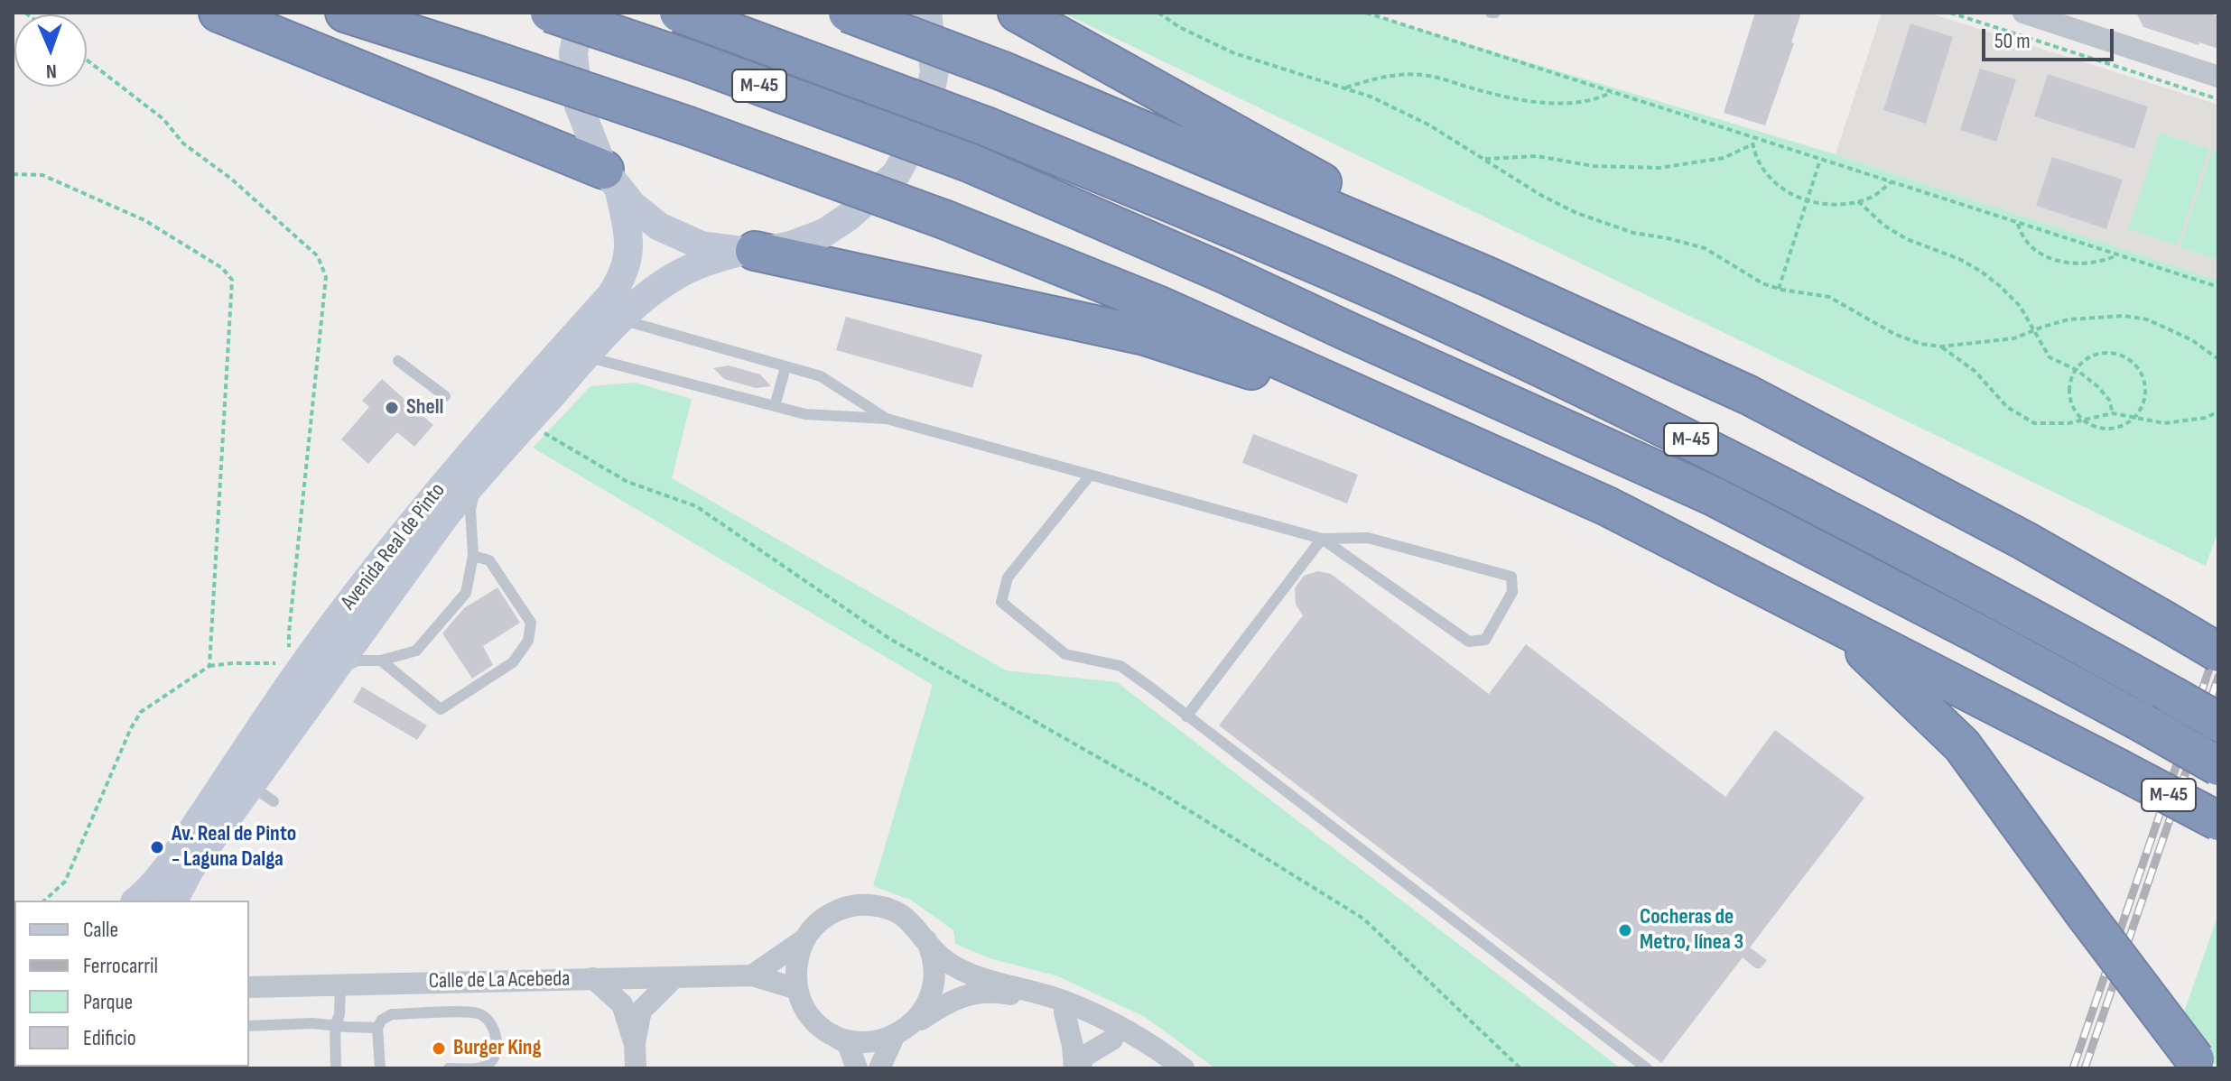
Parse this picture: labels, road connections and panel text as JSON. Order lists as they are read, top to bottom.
{
  "streets": {
    "highway": ["M-45"],
    "main road": ["Avenida Real de Pinto"],
    "street": ["Calle de La Acebeda"]
  },
  "places": [
    "Shell",
    "Av. Real de Pinto - Laguna Dalga",
    "Cocheras de Metro, línea 3",
    "Burger King"
  ],
  "legend": [
    "Calle",
    "Ferrocarril",
    "Parque",
    "Edificio"
  ],
  "scale_bar": "50 m",
  "north": "bottom"
}
